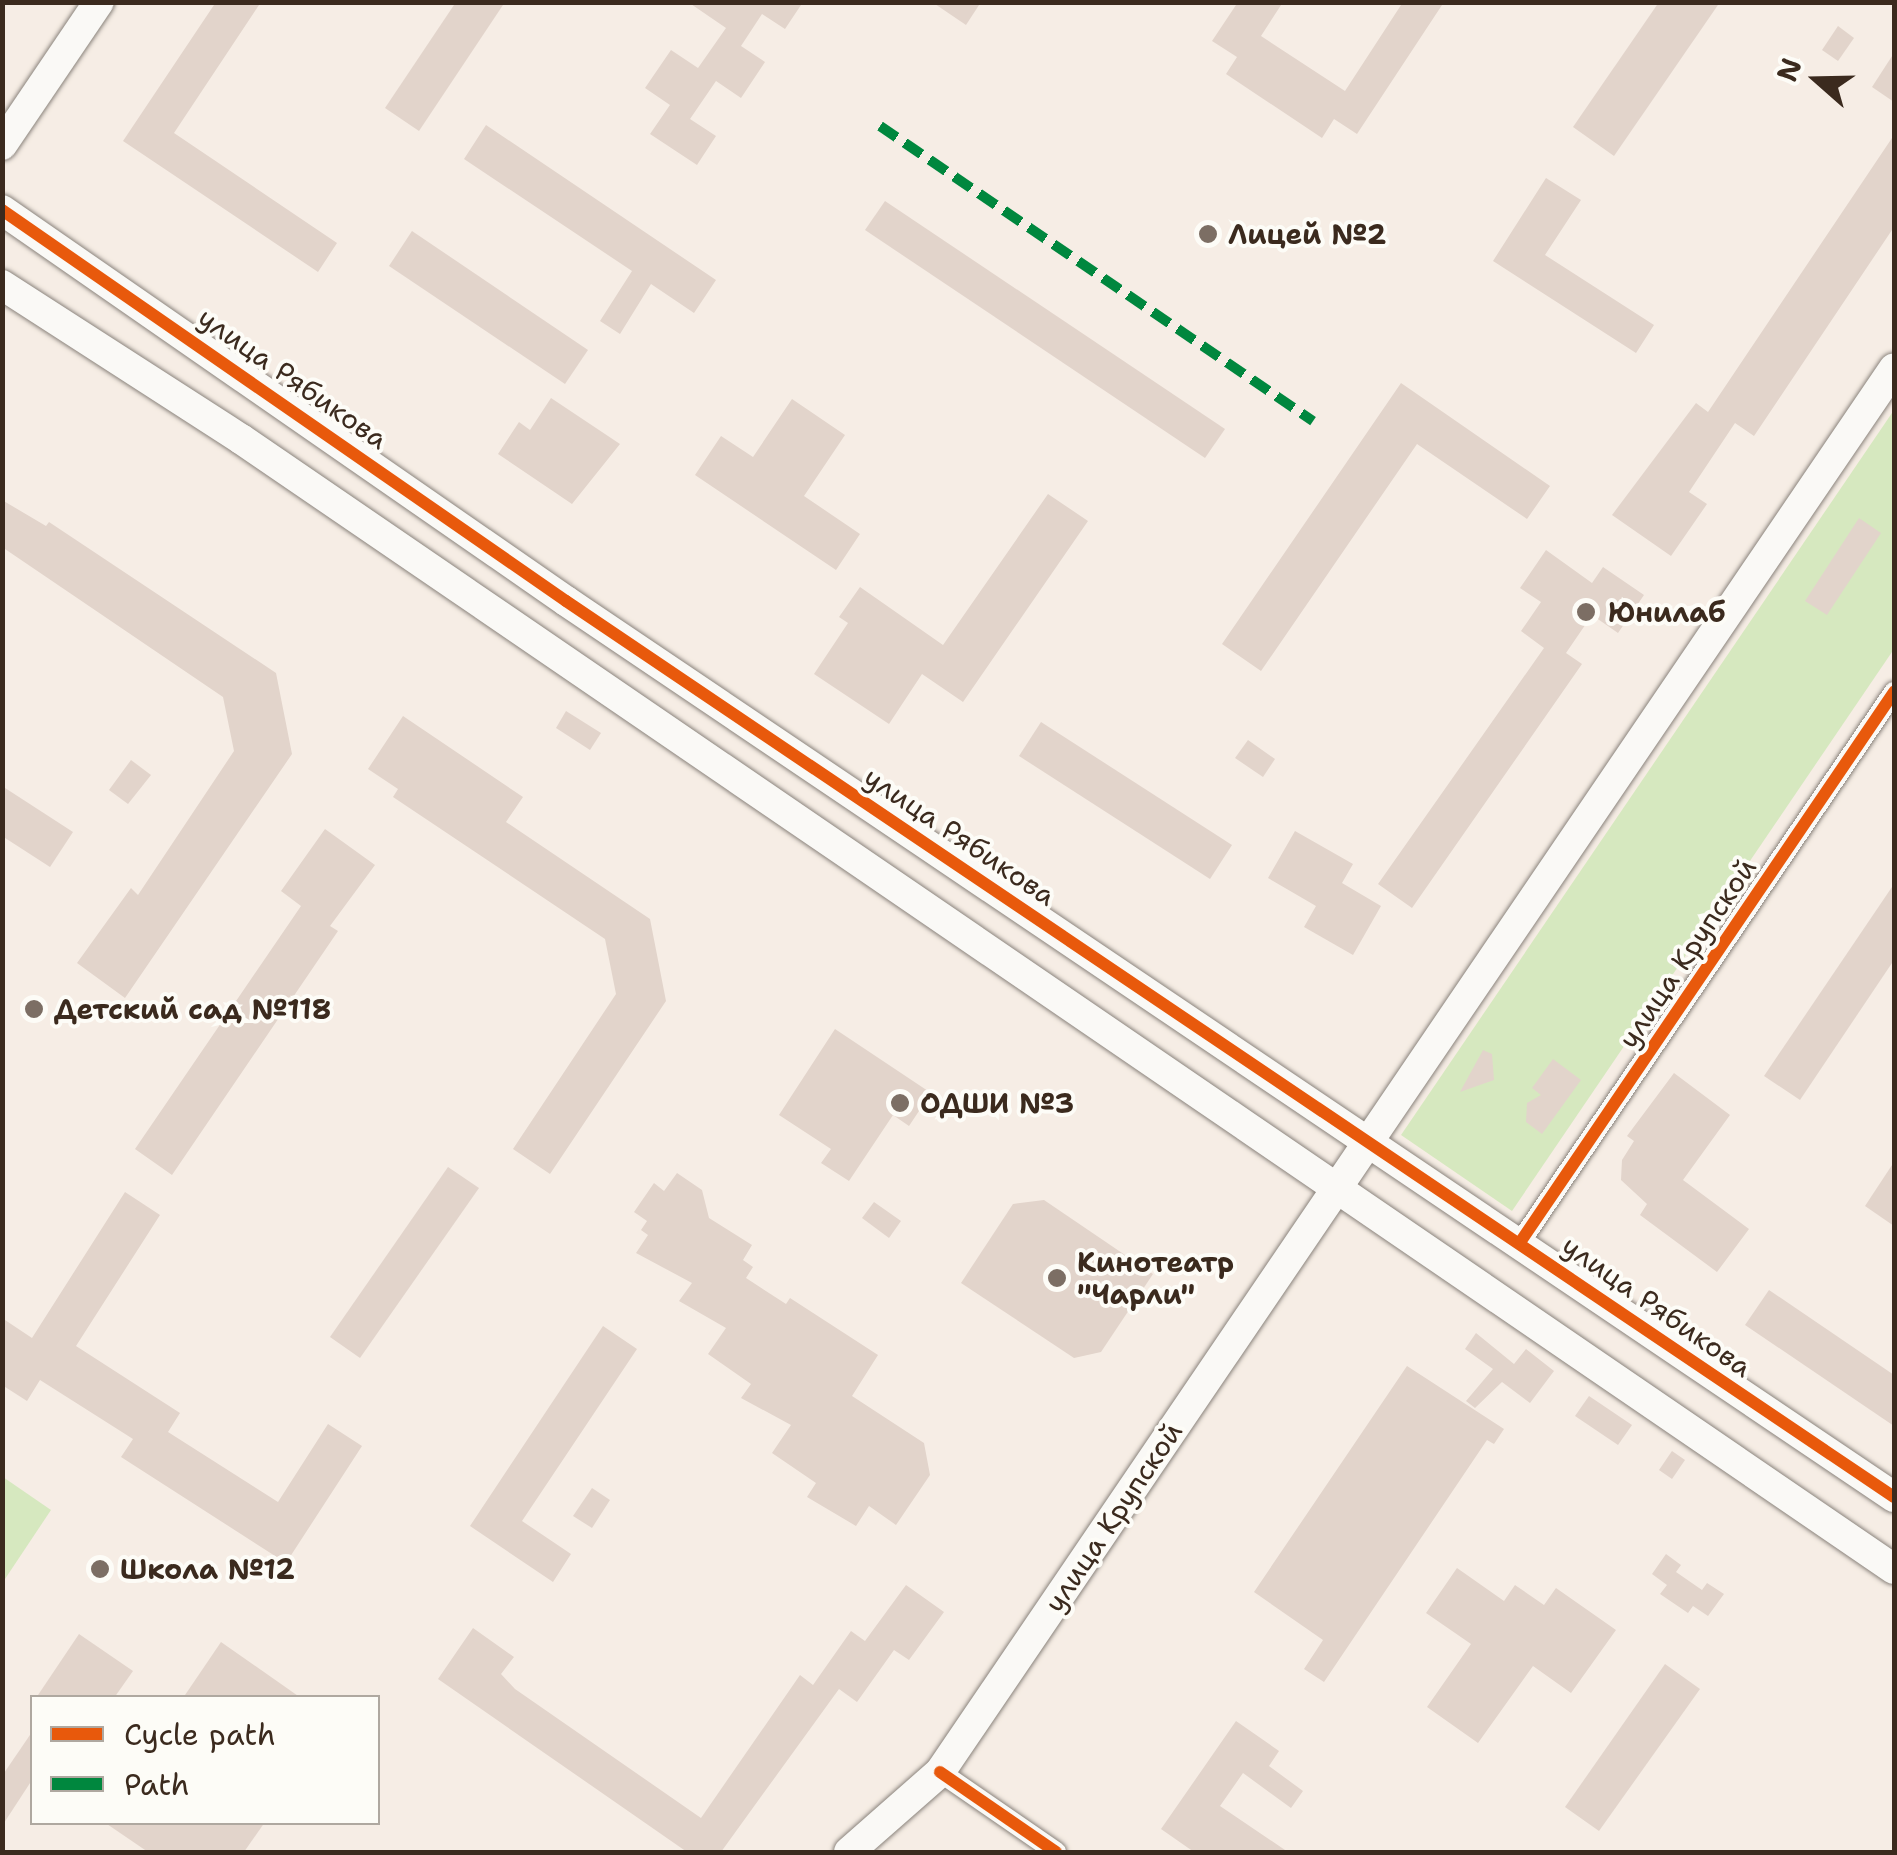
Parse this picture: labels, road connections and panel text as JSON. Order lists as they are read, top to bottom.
{
  "streets": {
    "street": ["улица Рябикова", "улица Крупской"]
  },
  "crossings": [
    ["улица Рябикова", "улица Крупской"]
  ],
  "places": [
    "Лицей №2",
    "Юнилаб",
    "Детский сад №118",
    "ОДШИ №3",
    "Кинотеатр \"Чарли\"",
    "Школа №12"
  ],
  "legend": ["Cycle path", "Path"],
  "north": "left"
}
